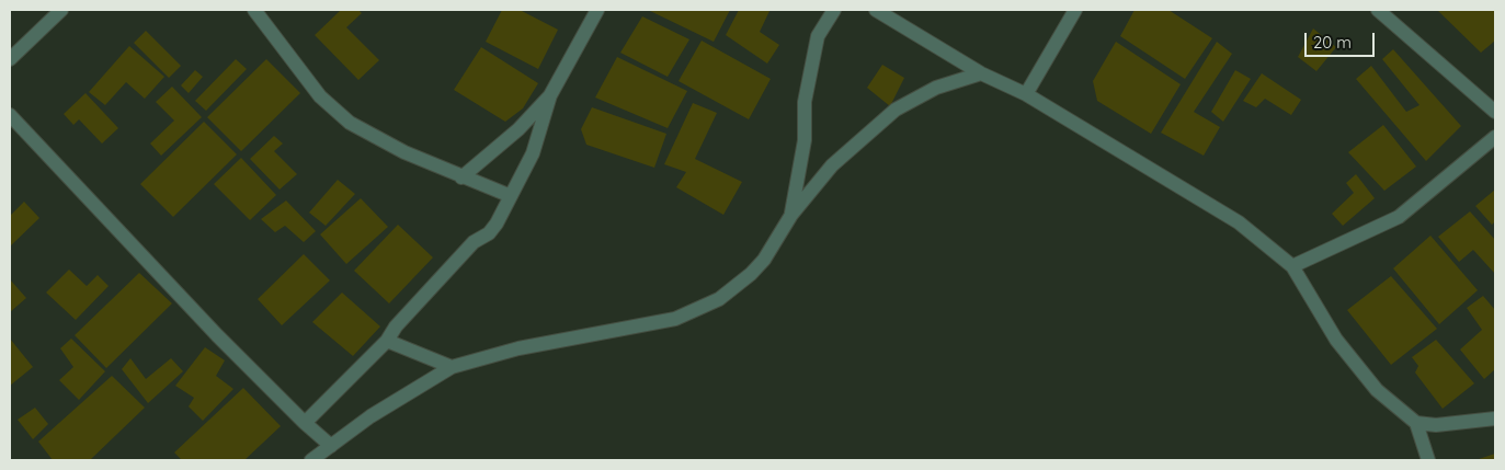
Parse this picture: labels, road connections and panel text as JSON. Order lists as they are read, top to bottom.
{
  "scale_bar": "20 m"
}
